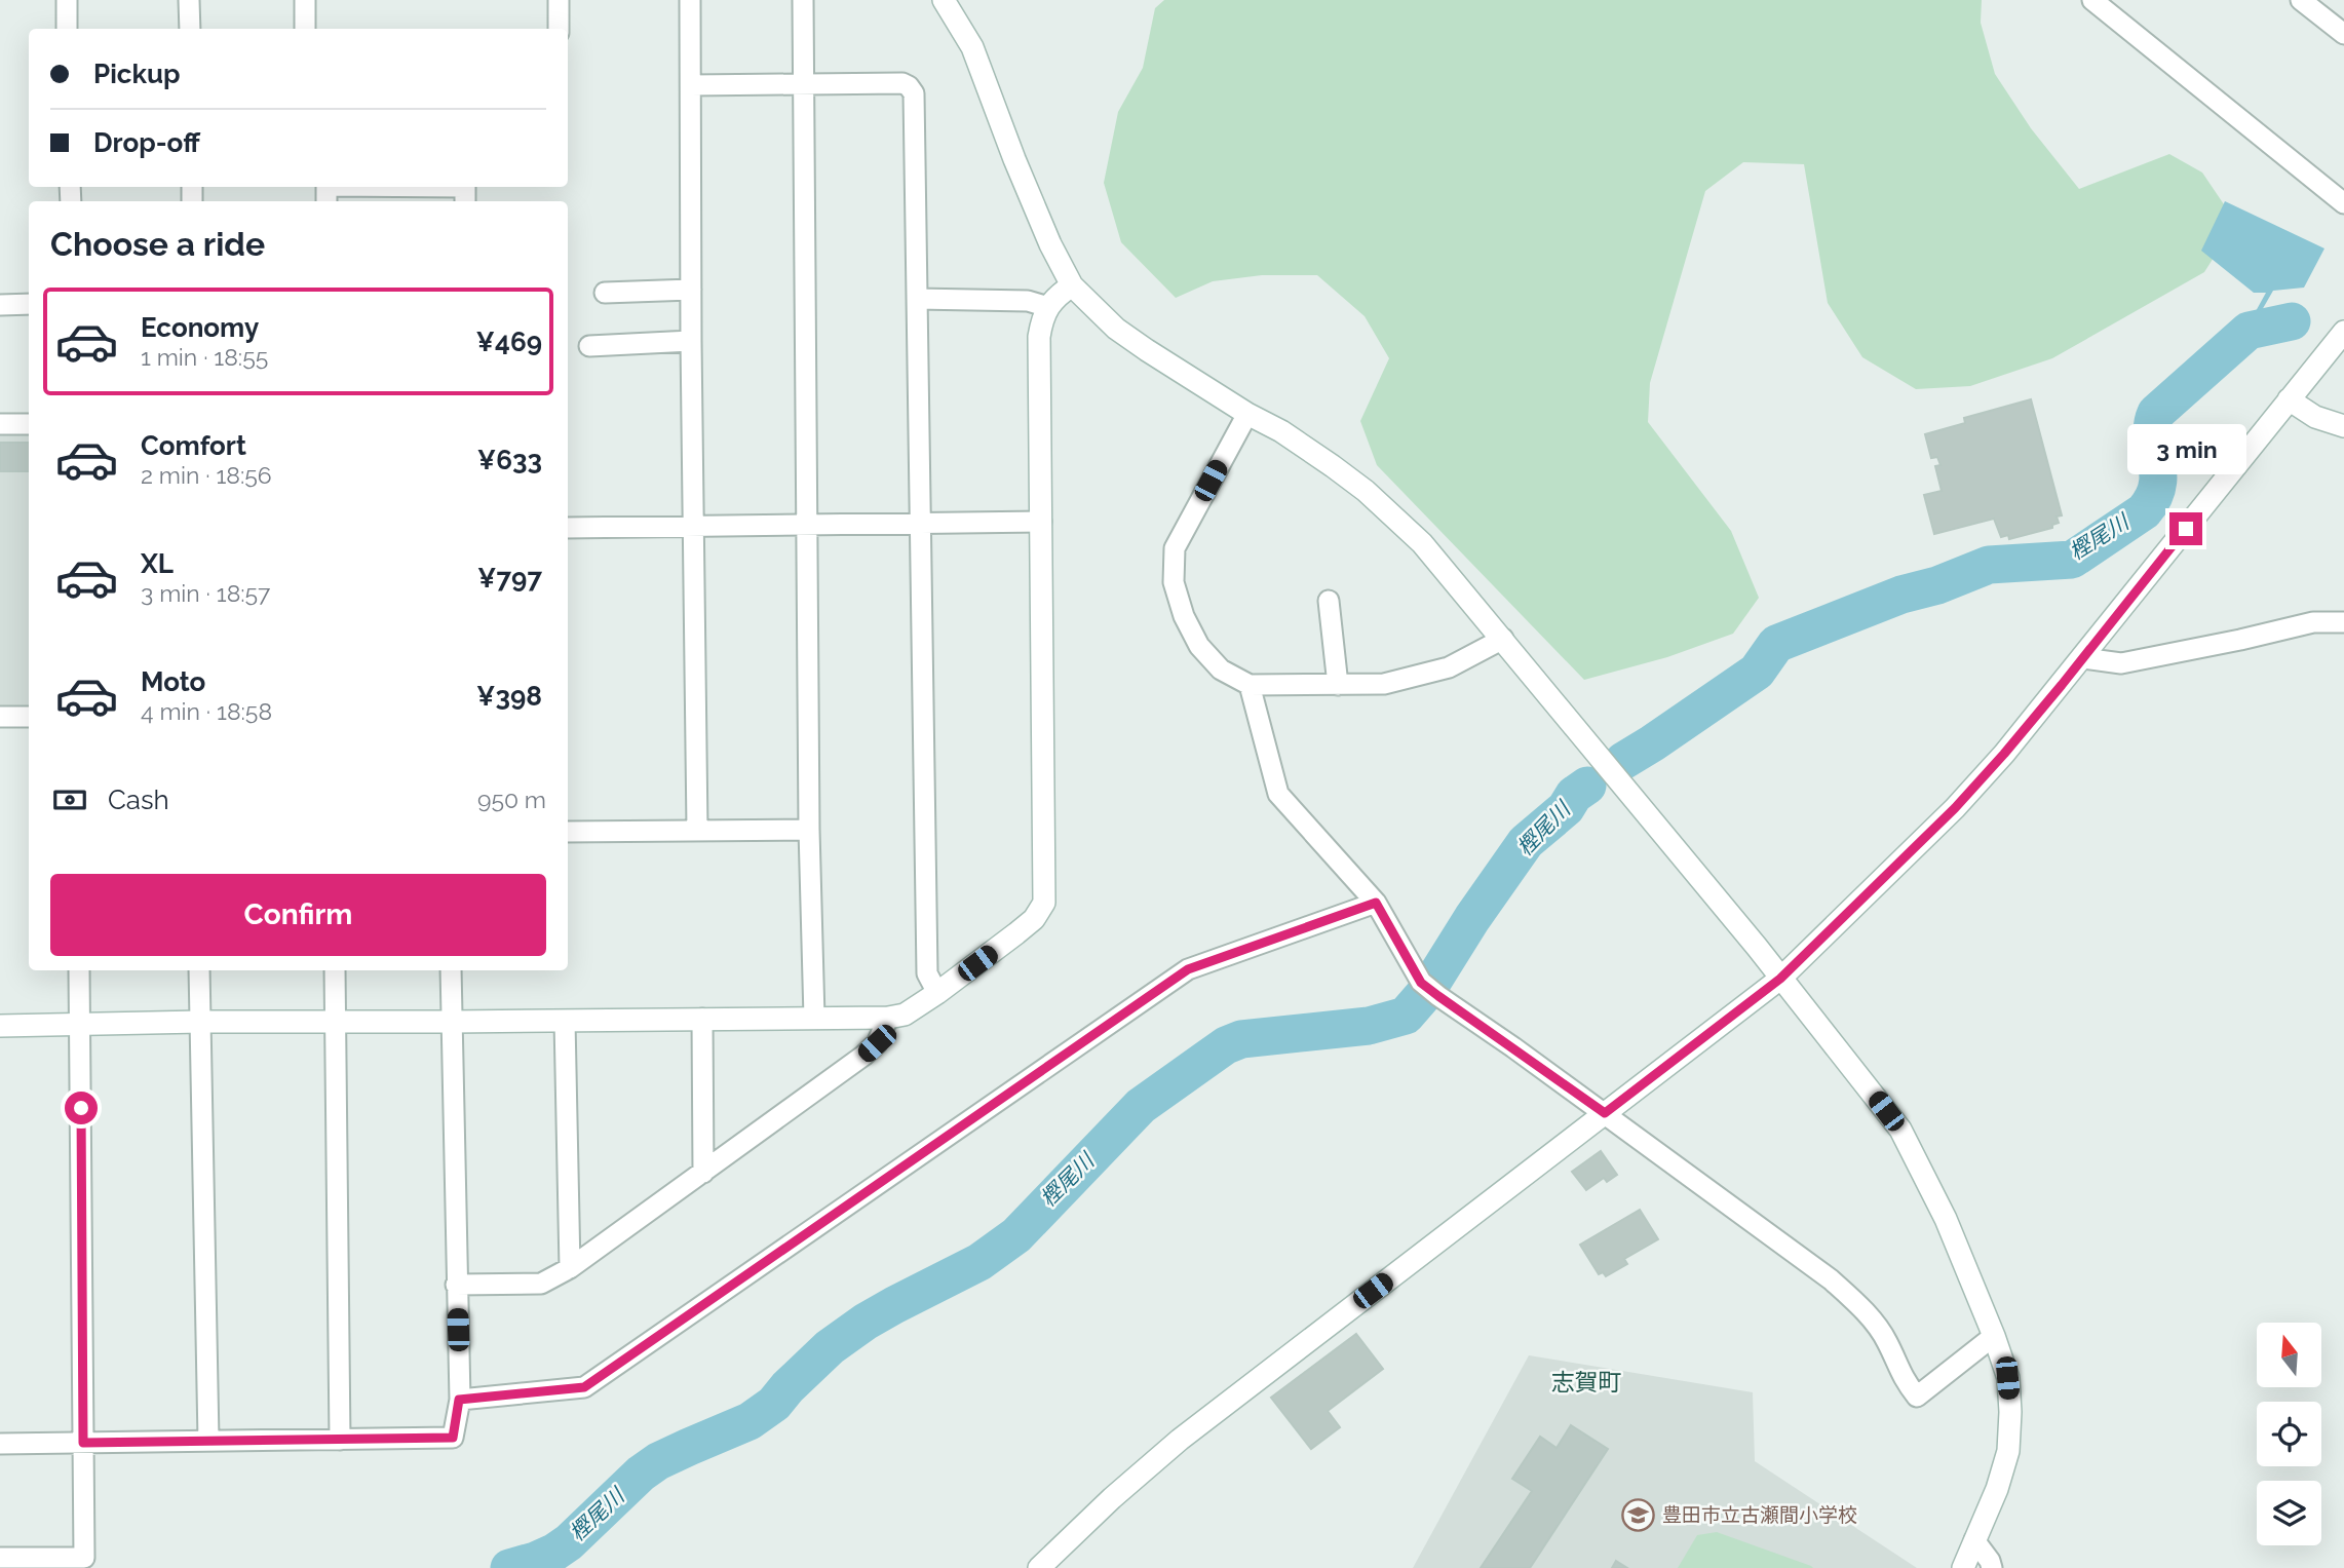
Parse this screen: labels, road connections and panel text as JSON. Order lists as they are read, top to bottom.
{
  "districts": ["志賀町"],
  "water": ["樫尾川"],
  "places": {
    "school or university": ["豊田市立古瀬間小学校"]
  },
  "north": "top",
  "page": {
    "banner": ["Pickup", "Drop-off"],
    "heading": "Choose a ride",
    "list": [
      {
        "name": "Economy",
        "note": "1 min · 18:55",
        "value": "¥469"
      },
      {
        "name": "Comfort",
        "note": "2 min · 18:56",
        "value": "¥633"
      },
      {
        "name": "XL",
        "note": "3 min · 18:57",
        "value": "¥797"
      },
      {
        "name": "Moto",
        "note": "4 min · 18:58",
        "value": "¥398"
      }
    ],
    "bubble": "3 min",
    "pay": ["Cash", "950 m"],
    "buttons": "Confirm"
  }
}
